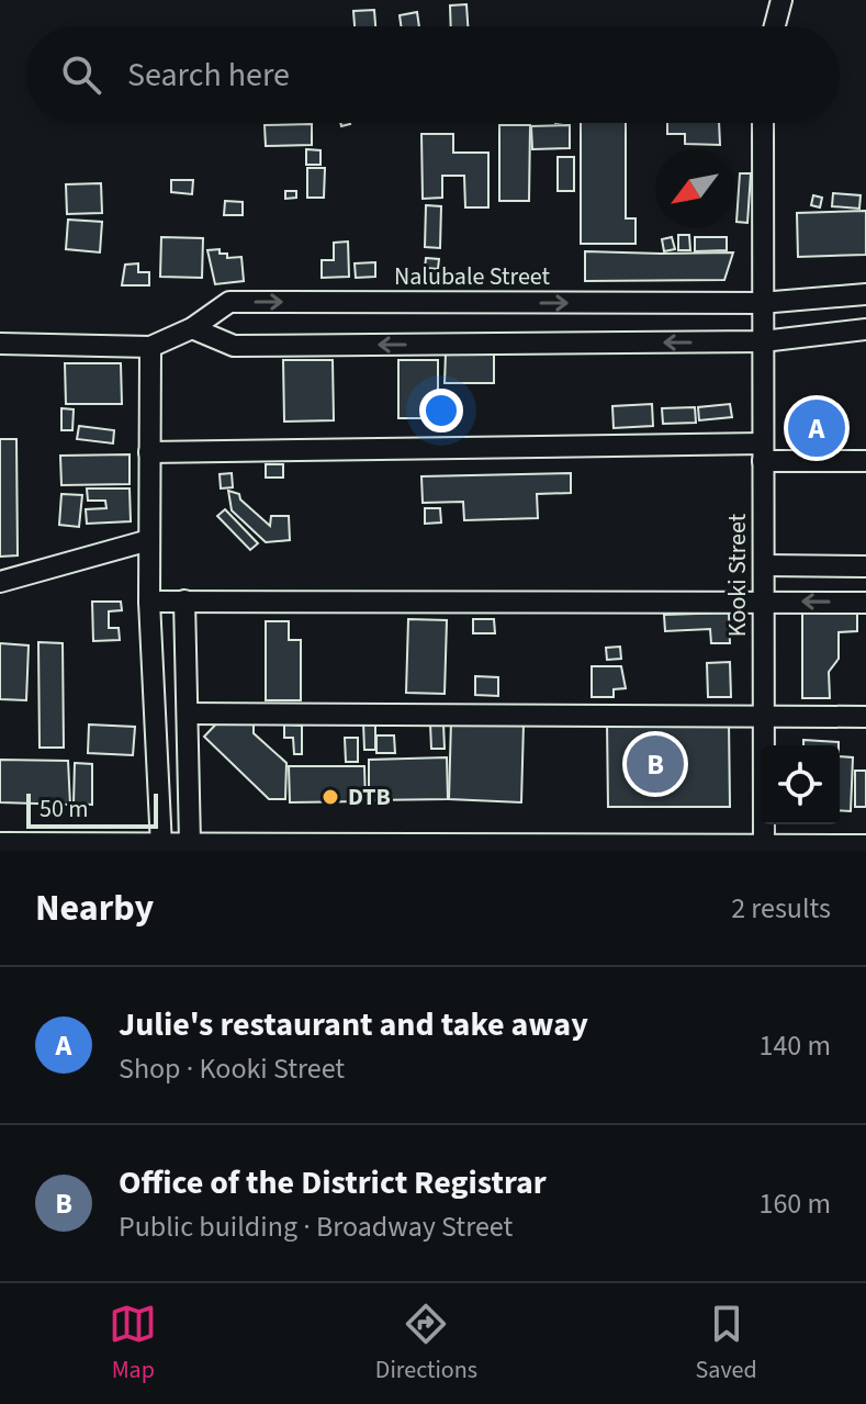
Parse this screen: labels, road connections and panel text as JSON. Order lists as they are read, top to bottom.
{
  "streets": {
    "street": ["Nalubale Street", "Kooki Street"]
  },
  "crossings": [
    ["Nalubale Street", "Kooki Street"]
  ],
  "places": ["DTB"],
  "scale_bar": "50 m",
  "north": "bottom left",
  "page": {
    "search": "Search here",
    "pins": ["A", "B"],
    "scale": "50 m",
    "heading": ["Nearby", "2 results"],
    "list": [
      {
        "mark": "A",
        "name": "Julie's restaurant and take away",
        "note": "Shop · Kooki Street",
        "value": "140 m"
      },
      {
        "mark": "B",
        "name": "Office of the District Registrar",
        "note": "Public building · Broadway Street",
        "value": "160 m"
      }
    ],
    "nav": ["Map", "Directions", "Saved"]
  }
}
